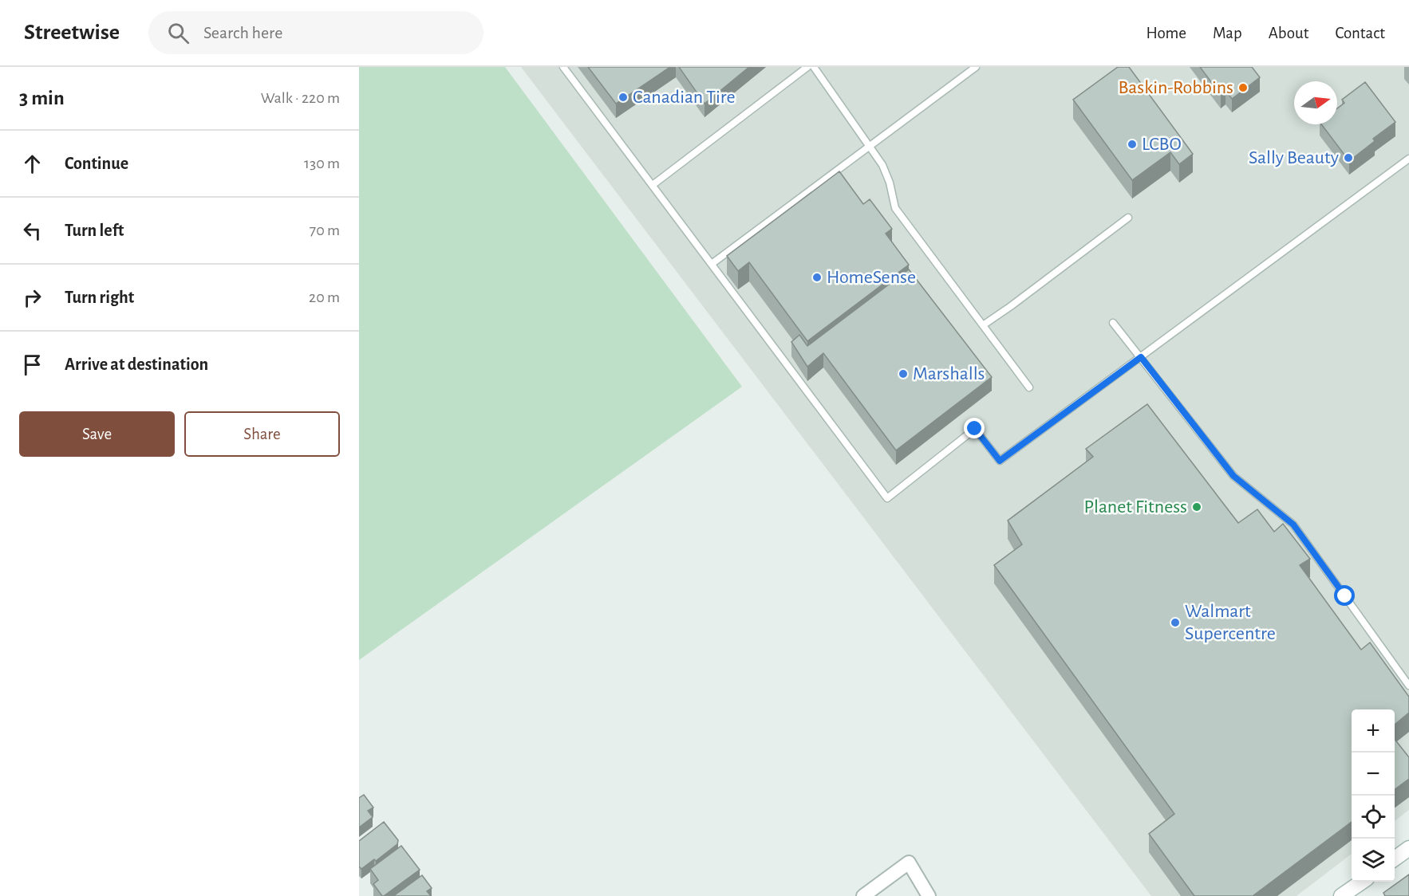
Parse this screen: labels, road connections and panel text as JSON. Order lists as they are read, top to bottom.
{
  "places": [
    "Baskin-Robbins",
    "Canadian Tire",
    "LCBO",
    "Sally Beauty",
    "HomeSense",
    "Marshalls",
    "Planet Fitness",
    "Walmart Supercentre"
  ],
  "north": "right",
  "page": {
    "header": "Streetwise",
    "search": "Search here",
    "nav": [
      "Home",
      "Map",
      "About",
      "Contact"
    ],
    "heading": ["3 min", "Walk · 220 m"],
    "list": [
      ["Continue", "130 m"],
      ["Turn left", "70 m"],
      ["Turn right", "20 m"],
      "Arrive at destination"
    ],
    "buttons": ["Save", "Share"],
    "map_buttons": ["+", "−"]
  }
}
